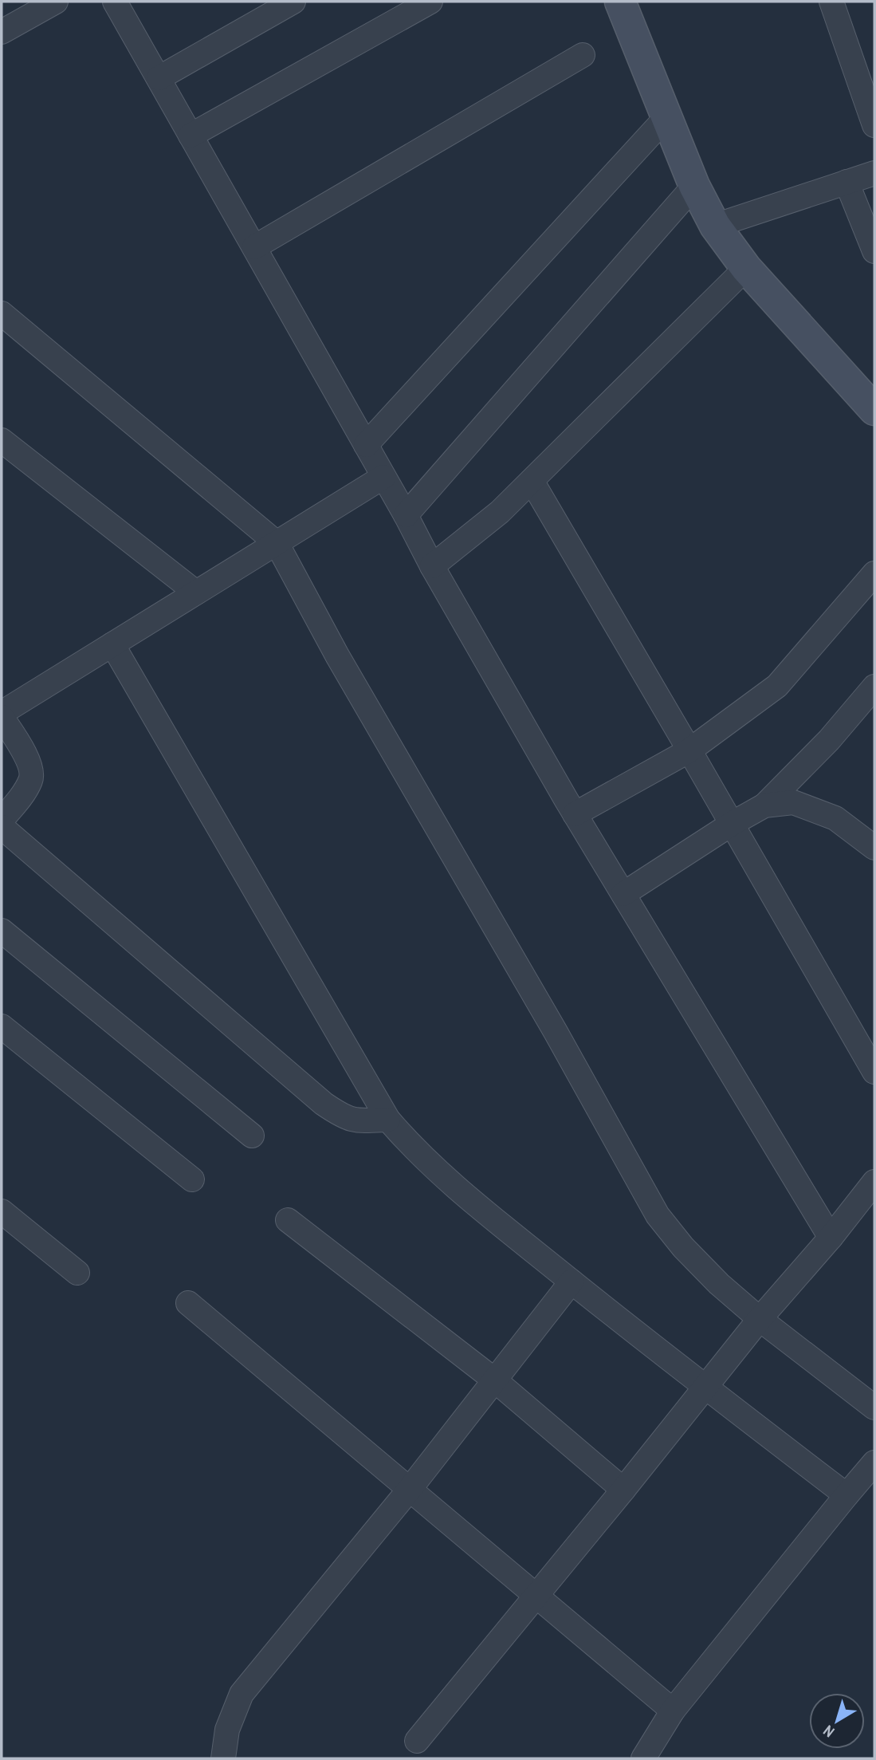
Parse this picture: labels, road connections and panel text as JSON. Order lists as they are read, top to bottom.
{
  "north": "bottom left"
}
